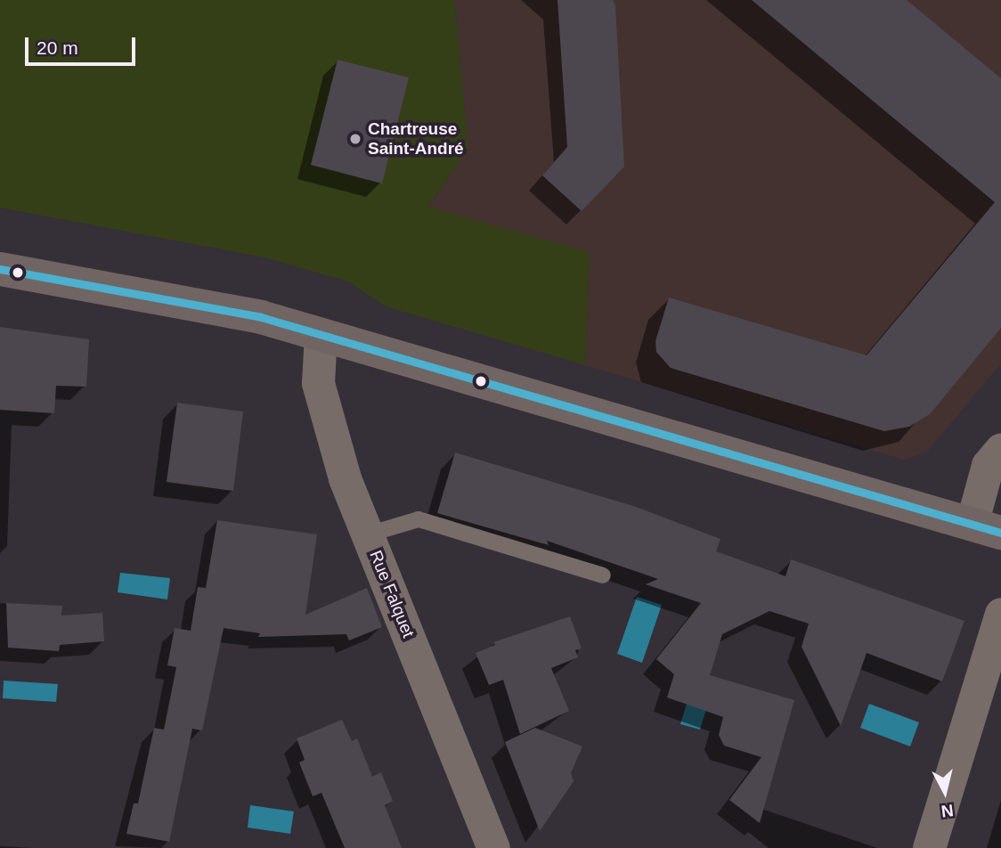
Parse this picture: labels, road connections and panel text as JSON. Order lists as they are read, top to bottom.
{
  "streets": {
    "street": ["Rue Falquet"]
  },
  "places": ["Chartreuse Saint-André"],
  "scale_bar": "20 m",
  "north": "bottom"
}
